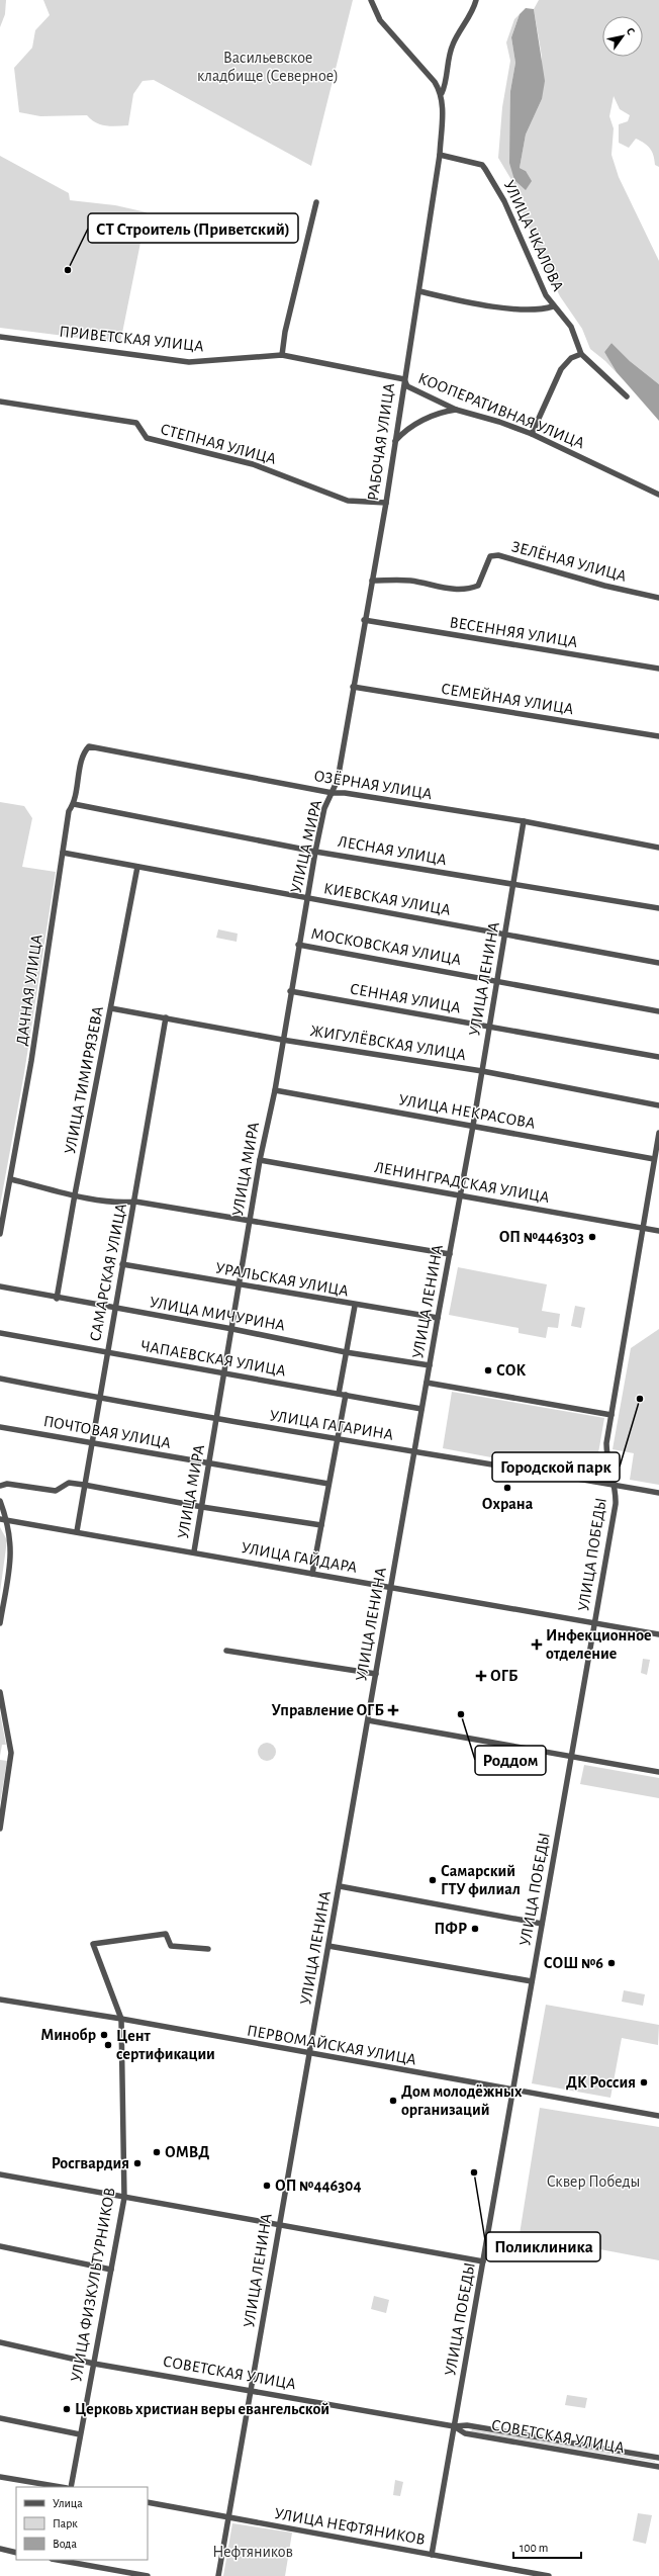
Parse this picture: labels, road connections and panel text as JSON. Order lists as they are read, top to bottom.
{
  "streets": {
    "street": [
      "УЛИЦА ЧКАЛОВА",
      "ПРИВЕТСКАЯ УЛИЦА",
      "КООПЕРАТИВНАЯ УЛИЦА",
      "РАБОЧАЯ УЛИЦА",
      "СТЕПНАЯ УЛИЦА",
      "ЗЕЛЁНАЯ УЛИЦА",
      "ВЕСЕННЯЯ УЛИЦА",
      "СЕМЕЙНАЯ УЛИЦА",
      "ОЗЁРНАЯ УЛИЦА",
      "УЛИЦА МИРА",
      "ЛЕСНАЯ УЛИЦА",
      "КИЕВСКАЯ УЛИЦА",
      "МОСКОВСКАЯ УЛИЦА",
      "УЛИЦА ЛЕНИНА",
      "ДАЧНАЯ УЛИЦА",
      "СЕННАЯ УЛИЦА",
      "ЖИГУЛЁВСКАЯ УЛИЦА",
      "УЛИЦА ТИМИРЯЗЕВА",
      "УЛИЦА НЕКРАСОВА",
      "ЛЕНИНГРАДСКАЯ УЛИЦА",
      "САМАРСКАЯ УЛИЦА",
      "УРАЛЬСКАЯ УЛИЦА",
      "УЛИЦА МИЧУРИНА",
      "ЧАПАЕВСКАЯ УЛИЦА",
      "УЛИЦА ГАГАРИНА",
      "ПОЧТОВАЯ УЛИЦА",
      "УЛИЦА ПОБЕДЫ",
      "УЛИЦА ГАЙДАРА",
      "ПЕРВОМАЙСКАЯ УЛИЦА",
      "УЛИЦА ФИЗКУЛЬТУРНИКОВ",
      "СОВЕТСКАЯ УЛИЦА",
      "УЛИЦА НЕФТЯНИКОВ"
    ]
  },
  "crossings": [
    ["УЛИЦА ЧКАЛОВА", "РАБОЧАЯ УЛИЦА"],
    ["ПРИВЕТСКАЯ УЛИЦА", "КООПЕРАТИВНАЯ УЛИЦА"],
    ["ПРИВЕТСКАЯ УЛИЦА", "РАБОЧАЯ УЛИЦА"],
    ["КООПЕРАТИВНАЯ УЛИЦА", "РАБОЧАЯ УЛИЦА"],
    ["РАБОЧАЯ УЛИЦА", "СТЕПНАЯ УЛИЦА"],
    ["РАБОЧАЯ УЛИЦА", "ЗЕЛЁНАЯ УЛИЦА"],
    ["РАБОЧАЯ УЛИЦА", "ВЕСЕННЯЯ УЛИЦА"],
    ["РАБОЧАЯ УЛИЦА", "СЕМЕЙНАЯ УЛИЦА"],
    ["РАБОЧАЯ УЛИЦА", "ОЗЁРНАЯ УЛИЦА"],
    ["РАБОЧАЯ УЛИЦА", "УЛИЦА МИРА"],
    ["ОЗЁРНАЯ УЛИЦА", "УЛИЦА МИРА"],
    ["ОЗЁРНАЯ УЛИЦА", "УЛИЦА ЛЕНИНА"],
    ["ОЗЁРНАЯ УЛИЦА", "ДАЧНАЯ УЛИЦА"],
    ["УЛИЦА МИРА", "ЛЕСНАЯ УЛИЦА"],
    ["УЛИЦА МИРА", "КИЕВСКАЯ УЛИЦА"],
    ["УЛИЦА МИРА", "МОСКОВСКАЯ УЛИЦА"],
    ["УЛИЦА МИРА", "СЕННАЯ УЛИЦА"],
    ["УЛИЦА МИРА", "ЖИГУЛЁВСКАЯ УЛИЦА"],
    ["УЛИЦА МИРА", "УЛИЦА НЕКРАСОВА"],
    ["УЛИЦА МИРА", "ЛЕНИНГРАДСКАЯ УЛИЦА"],
    ["УЛИЦА МИРА", "УРАЛЬСКАЯ УЛИЦА"],
    ["УЛИЦА МИРА", "УЛИЦА МИЧУРИНА"],
    ["УЛИЦА МИРА", "ЧАПАЕВСКАЯ УЛИЦА"],
    ["УЛИЦА МИРА", "УЛИЦА ГАГАРИНА"],
    ["УЛИЦА МИРА", "ПОЧТОВАЯ УЛИЦА"],
    ["УЛИЦА МИРА", "УЛИЦА ГАЙДАРА"],
    ["ЛЕСНАЯ УЛИЦА", "УЛИЦА ЛЕНИНА"],
    ["ЛЕСНАЯ УЛИЦА", "ДАЧНАЯ УЛИЦА"],
    ["КИЕВСКАЯ УЛИЦА", "УЛИЦА ЛЕНИНА"],
    ["КИЕВСКАЯ УЛИЦА", "ДАЧНАЯ УЛИЦА"],
    ["КИЕВСКАЯ УЛИЦА", "УЛИЦА ТИМИРЯЗЕВА"],
    ["МОСКОВСКАЯ УЛИЦА", "УЛИЦА ЛЕНИНА"],
    ["УЛИЦА ЛЕНИНА", "СЕННАЯ УЛИЦА"],
    ["УЛИЦА ЛЕНИНА", "ЖИГУЛЁВСКАЯ УЛИЦА"],
    ["УЛИЦА ЛЕНИНА", "УЛИЦА НЕКРАСОВА"],
    ["УЛИЦА ЛЕНИНА", "ЛЕНИНГРАДСКАЯ УЛИЦА"],
    ["УЛИЦА ЛЕНИНА", "УРАЛЬСКАЯ УЛИЦА"],
    ["УЛИЦА ЛЕНИНА", "УЛИЦА МИЧУРИНА"],
    ["УЛИЦА ЛЕНИНА", "ЧАПАЕВСКАЯ УЛИЦА"],
    ["УЛИЦА ЛЕНИНА", "УЛИЦА ГАГАРИНА"],
    ["УЛИЦА ЛЕНИНА", "УЛИЦА ГАЙДАРА"],
    ["УЛИЦА ЛЕНИНА", "ПЕРВОМАЙСКАЯ УЛИЦА"],
    ["УЛИЦА ЛЕНИНА", "СОВЕТСКАЯ УЛИЦА"],
    ["УЛИЦА ЛЕНИНА", "УЛИЦА НЕФТЯНИКОВ"],
    ["ЖИГУЛЁВСКАЯ УЛИЦА", "УЛИЦА ТИМИРЯЗЕВА"],
    ["ЖИГУЛЁВСКАЯ УЛИЦА", "САМАРСКАЯ УЛИЦА"],
    ["УЛИЦА ТИМИРЯЗЕВА", "УЛИЦА МИЧУРИНА"],
    ["УЛИЦА НЕКРАСОВА", "УЛИЦА ПОБЕДЫ"],
    ["ЛЕНИНГРАДСКАЯ УЛИЦА", "УЛИЦА ПОБЕДЫ"],
    ["САМАРСКАЯ УЛИЦА", "УРАЛЬСКАЯ УЛИЦА"],
    ["САМАРСКАЯ УЛИЦА", "УЛИЦА МИЧУРИНА"],
    ["САМАРСКАЯ УЛИЦА", "ЧАПАЕВСКАЯ УЛИЦА"],
    ["САМАРСКАЯ УЛИЦА", "УЛИЦА ГАГАРИНА"],
    ["САМАРСКАЯ УЛИЦА", "ПОЧТОВАЯ УЛИЦА"],
    ["САМАРСКАЯ УЛИЦА", "УЛИЦА ГАЙДАРА"],
    ["УЛИЦА ГАГАРИНА", "УЛИЦА ПОБЕДЫ"],
    ["УЛИЦА ПОБЕДЫ", "УЛИЦА ГАЙДАРА"],
    ["УЛИЦА ПОБЕДЫ", "ПЕРВОМАЙСКАЯ УЛИЦА"],
    ["УЛИЦА ПОБЕДЫ", "СОВЕТСКАЯ УЛИЦА"],
    ["УЛИЦА ПОБЕДЫ", "УЛИЦА НЕФТЯНИКОВ"],
    ["ПЕРВОМАЙСКАЯ УЛИЦА", "УЛИЦА ФИЗКУЛЬТУРНИКОВ"],
    ["УЛИЦА ФИЗКУЛЬТУРНИКОВ", "СОВЕТСКАЯ УЛИЦА"]
  ],
  "parks": ["Васильевское кладбище (Северное)", "Сквер Победы", "Нефтяников"],
  "places": {
    "other": [
      "СТ Строитель (Приветский)",
      "ОП №446303",
      "СОК",
      "Городской парк",
      "Охрана",
      "Роддом",
      "Самарский ГТУ филиал",
      "ПФР",
      "СОШ №6",
      "Минобр",
      "Цент сертификации",
      "ДК Россия",
      "Дом молодёжных организаций",
      "ОМВД",
      "Росгвардия",
      "Поликлиника",
      "ОП №446304",
      "Церковь христиан веры евангельской"
    ],
    "health": ["Инфекционное отделение", "ОГБ", "Управление ОГБ"]
  },
  "legend": ["Улица", "Парк", "Вода"],
  "scale_bar": "100 m",
  "north": "top right"
}
